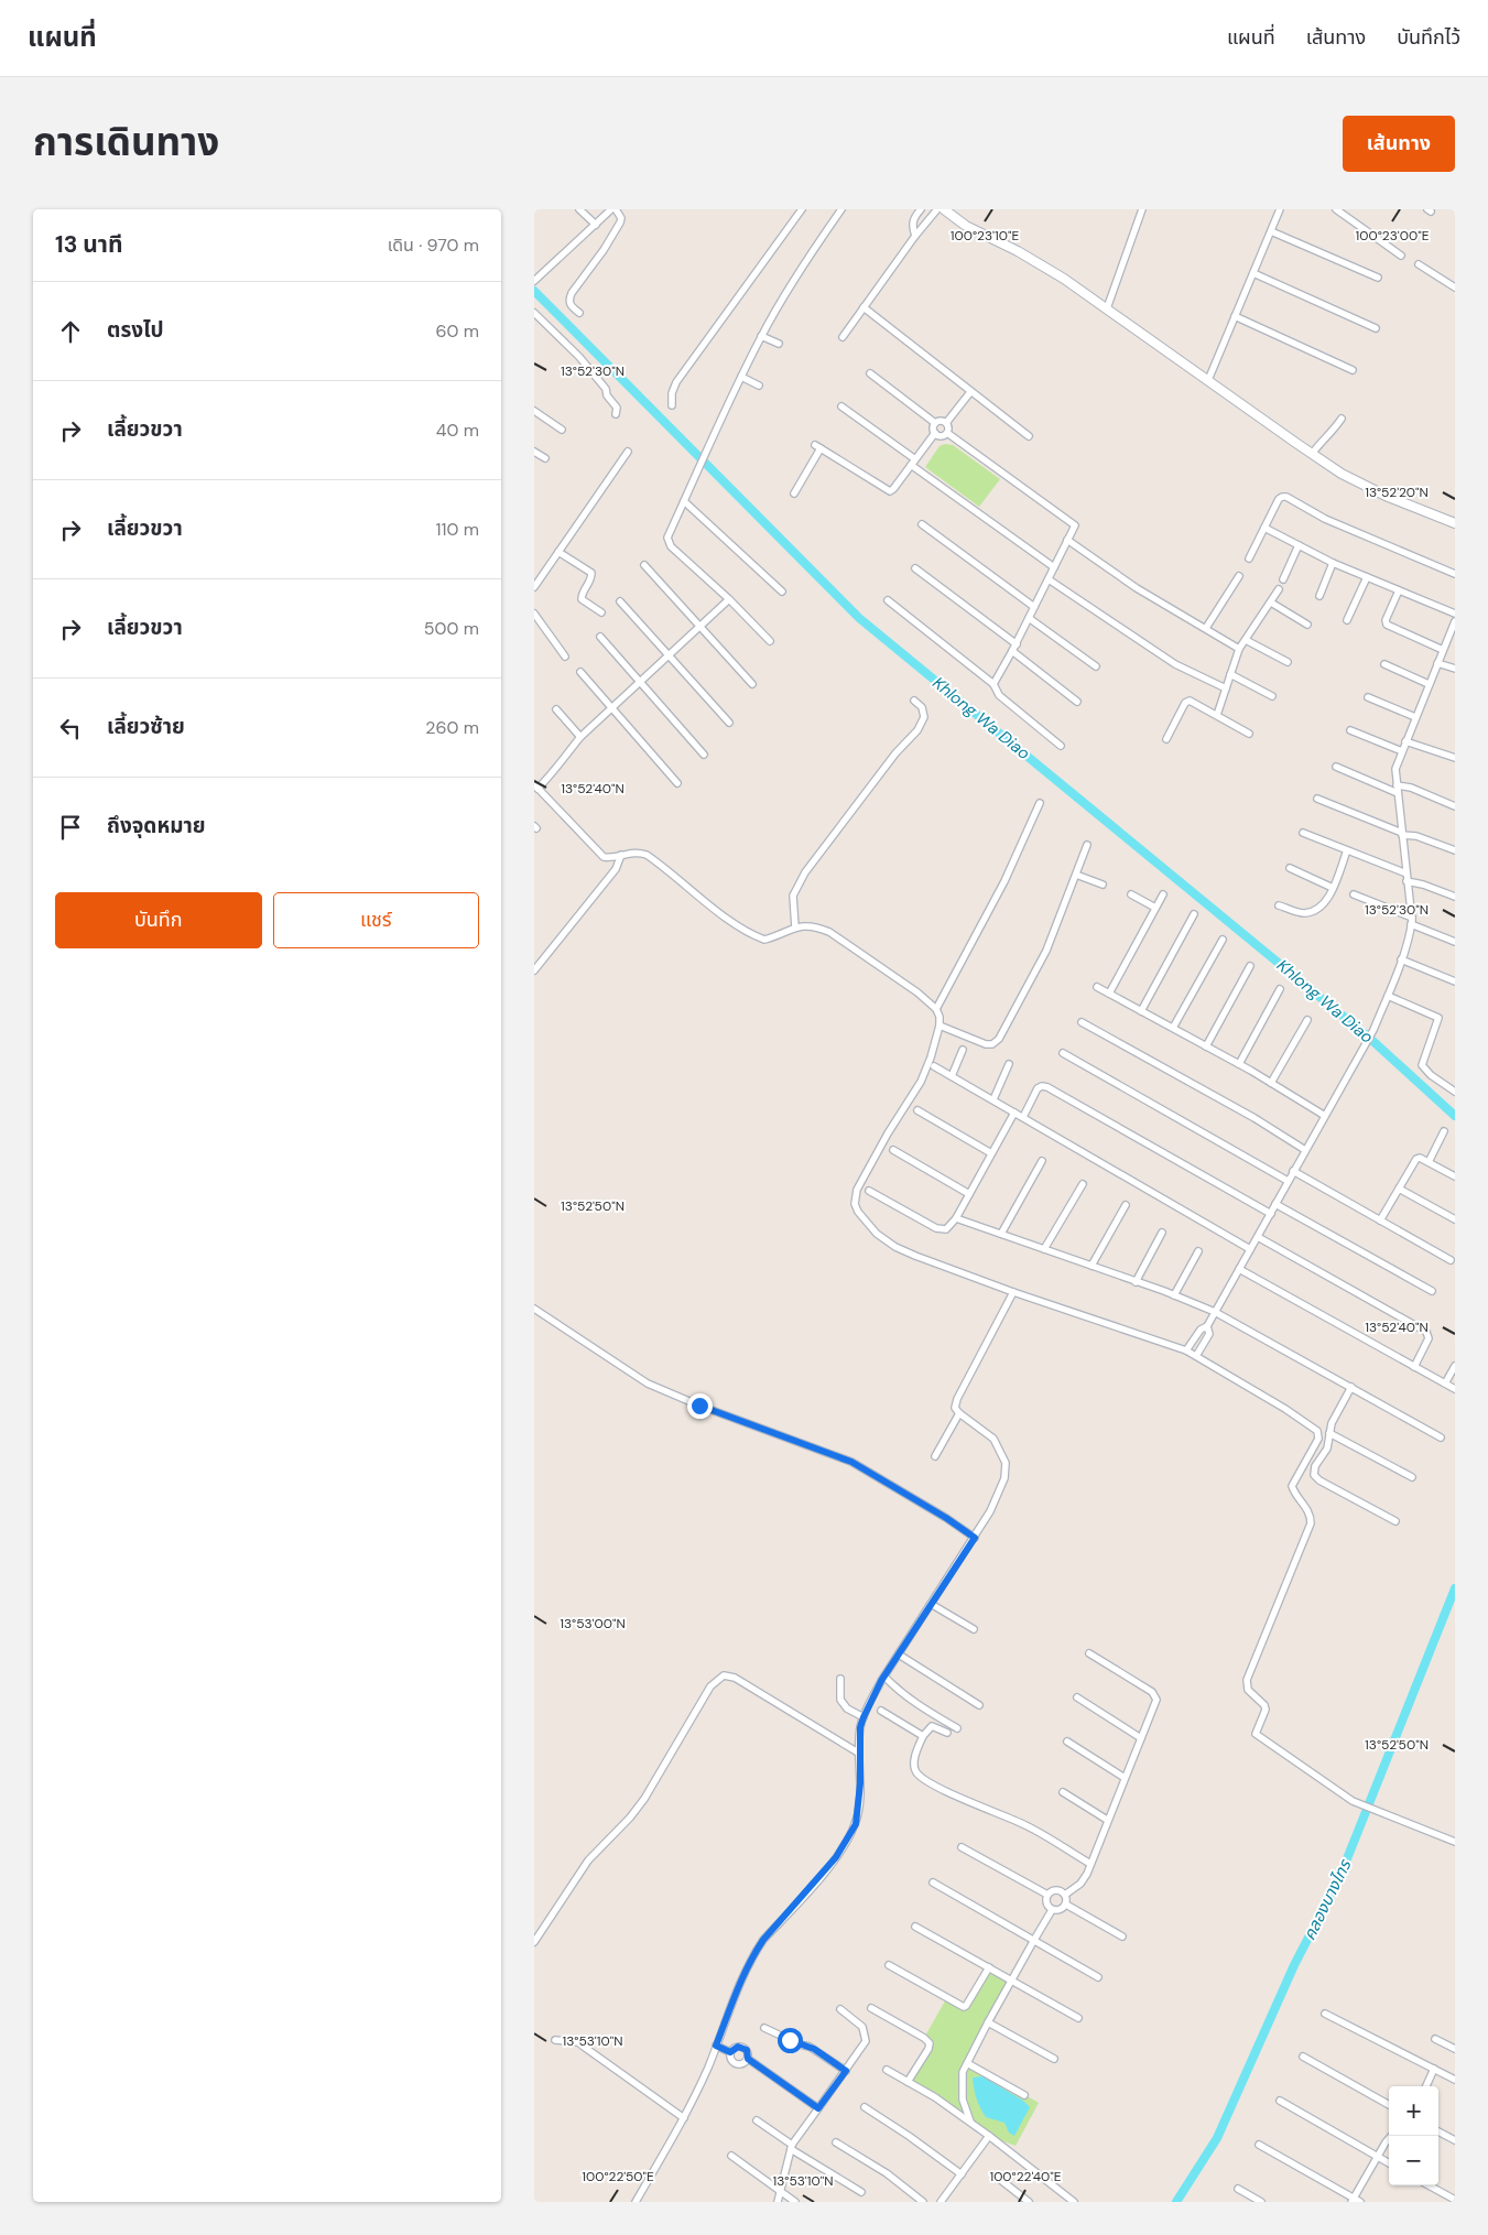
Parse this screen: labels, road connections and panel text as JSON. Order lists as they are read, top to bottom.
{
  "water": ["Khlong Wa Diao", "คลองบางไทร"],
  "page": {
    "header": "แผนที่",
    "nav": ["แผนที่", "เส้นทาง", "บันทึกไว้"],
    "title": "การเดินทาง",
    "buttons": [
      "เส้นทาง",
      ["บันทึก", "แชร์"]
    ],
    "heading": ["13 นาที", "เดิน · 970 m"],
    "list": [
      ["ตรงไป", "60 m"],
      ["เลี้ยวขวา", "40 m"],
      ["เลี้ยวขวา", "110 m"],
      ["เลี้ยวขวา", "500 m"],
      ["เลี้ยวซ้าย", "260 m"],
      "ถึงจุดหมาย"
    ],
    "map_buttons": ["+", "−"]
  },
  "coordinates": [
    "100°23'10\"E",
    "100°23'00\"E",
    "13°52'30\"N",
    "13°52'20\"N",
    "13°52'40\"N",
    "13°52'50\"N",
    "13°53'00\"N",
    "13°53'10\"N",
    "100°22'50\"E",
    "100°22'40\"E"
  ]
}
